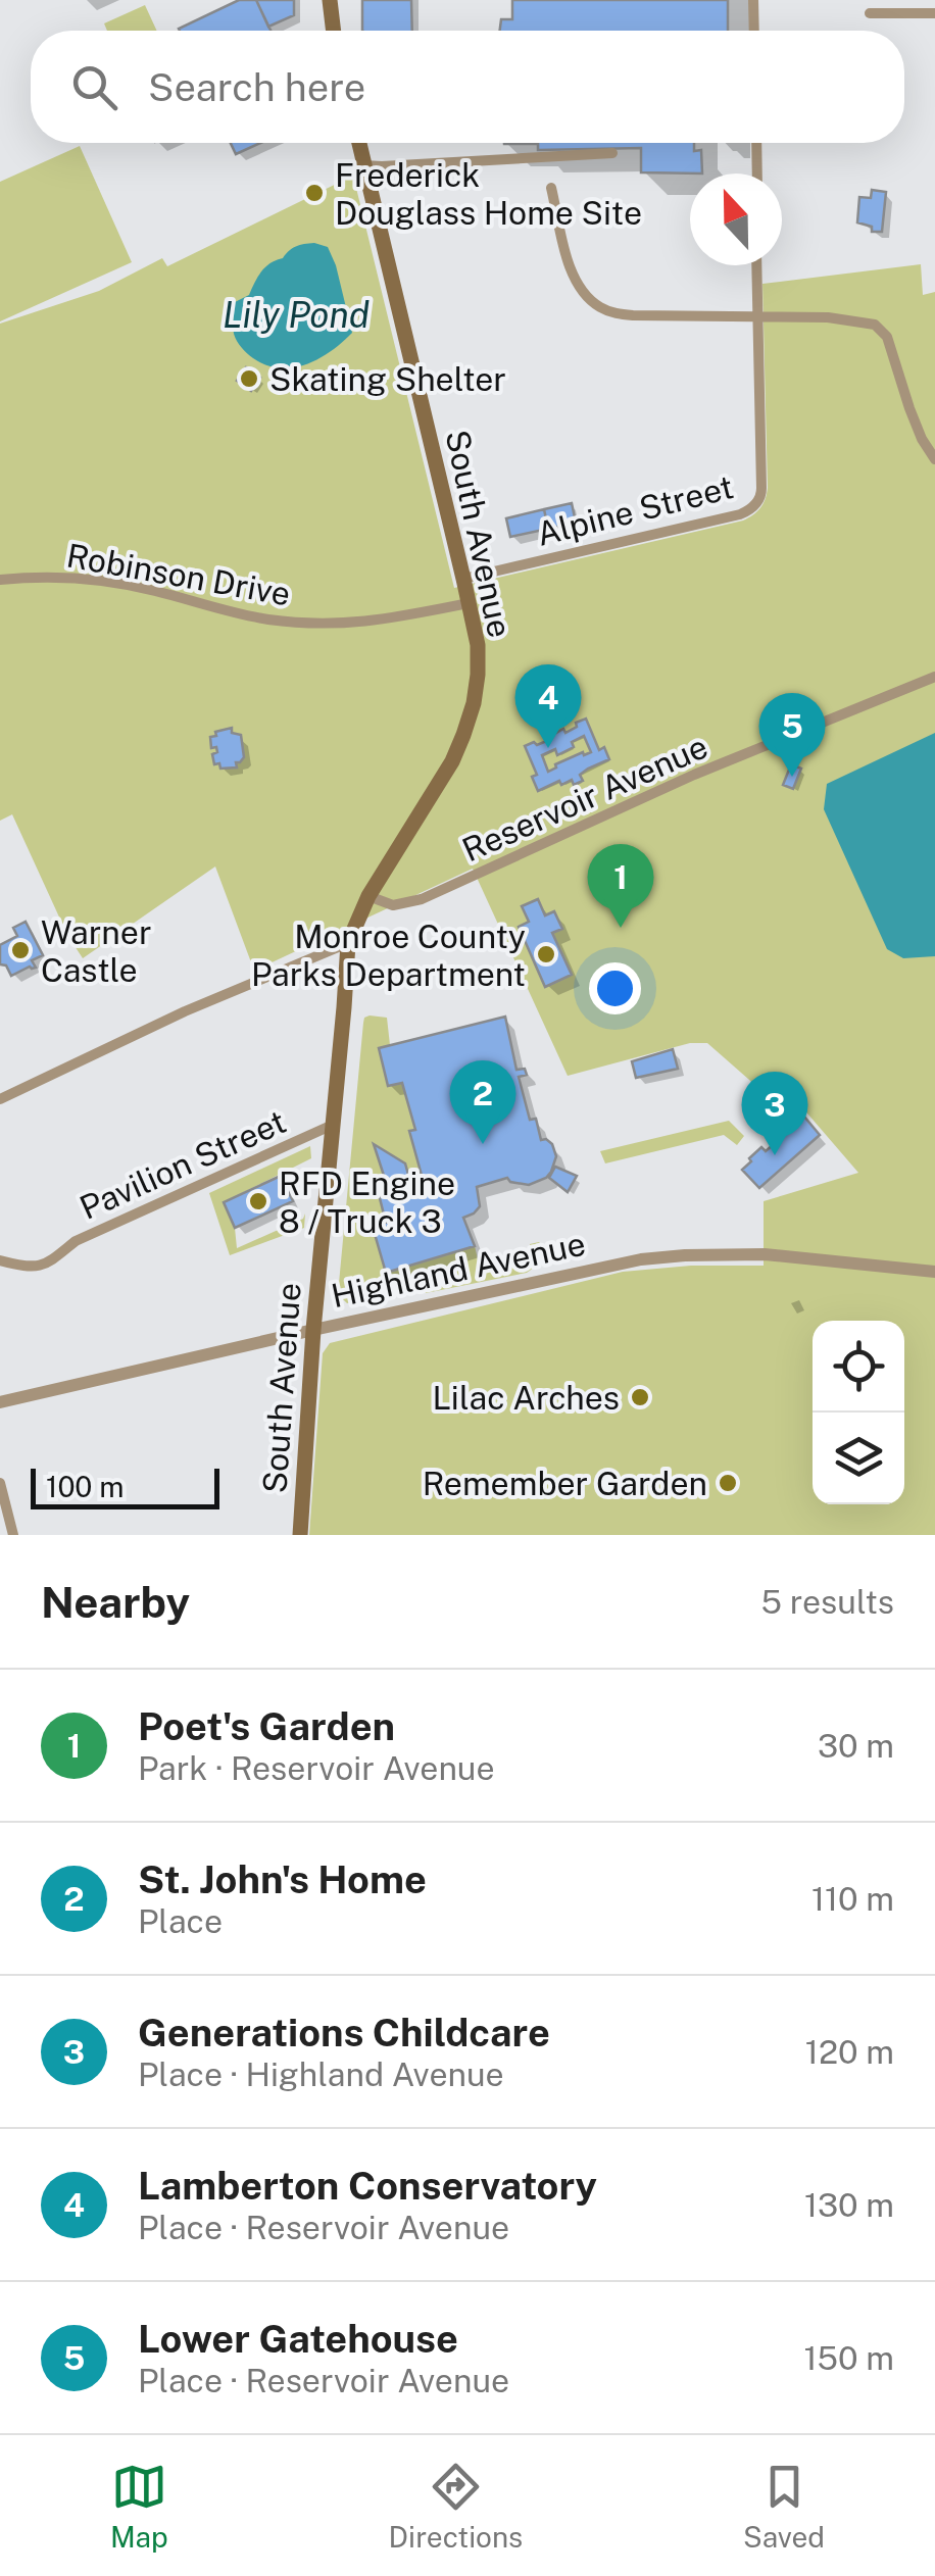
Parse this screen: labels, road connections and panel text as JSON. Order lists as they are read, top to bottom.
{
  "streets": {
    "main road": ["South Avenue"],
    "street": [
      "Alpine Street",
      "Robinson Drive",
      "Reservoir Avenue",
      "Pavilion Street",
      "Highland Avenue"
    ]
  },
  "crossings": [
    ["Alpine Street", "South Avenue"],
    ["South Avenue", "Robinson Drive"],
    ["South Avenue", "Reservoir Avenue"],
    ["South Avenue", "Pavilion Street"],
    ["South Avenue", "Highland Avenue"]
  ],
  "water": ["Lily Pond"],
  "places": [
    "Frederick Douglass Home Site",
    "Skating Shelter",
    "Warner Castle",
    "Monroe County Parks Department",
    "RFD Engine 8 / Truck 3",
    "Lilac Arches",
    "Remember Garden"
  ],
  "scale_bar": "100 m",
  "north": "top",
  "page": {
    "search": "Search here",
    "pins": [
      "4",
      "5",
      "1",
      "2",
      "3"
    ],
    "scale": "100 m",
    "heading": ["Nearby", "5 results"],
    "list": [
      {
        "mark": "1",
        "name": "Poet's Garden",
        "note": "Park · Reservoir Avenue",
        "value": "30 m"
      },
      {
        "mark": "2",
        "name": "St. John's Home",
        "note": "Place",
        "value": "110 m"
      },
      {
        "mark": "3",
        "name": "Generations Childcare",
        "note": "Place · Highland Avenue",
        "value": "120 m"
      },
      {
        "mark": "4",
        "name": "Lamberton Conservatory",
        "note": "Place · Reservoir Avenue",
        "value": "130 m"
      },
      {
        "mark": "5",
        "name": "Lower Gatehouse",
        "note": "Place · Reservoir Avenue",
        "value": "150 m"
      }
    ],
    "nav": ["Map", "Directions", "Saved"]
  }
}
